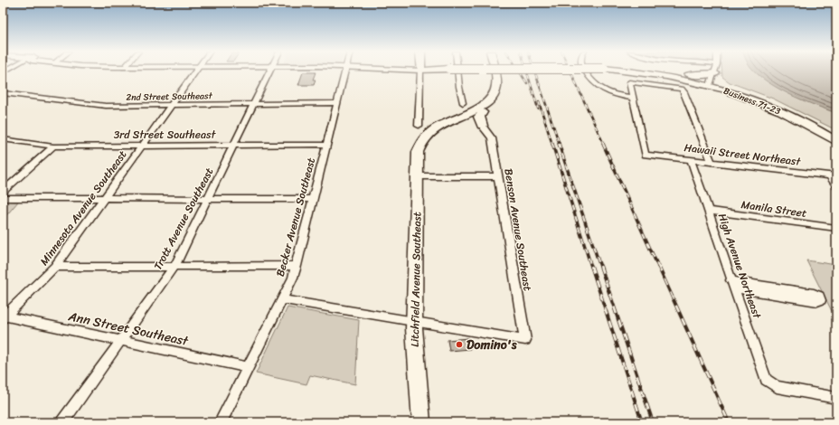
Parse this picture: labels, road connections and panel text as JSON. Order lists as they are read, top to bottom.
{
  "streets": {
    "highway": ["Business 71-23", "Litchfield Avenue Southeast"],
    "street": [
      "2nd Street Southeast",
      "3rd Street Southeast",
      "Hawaii Street Northeast",
      "Minnesota Avenue Southeast",
      "Manila Street",
      "Becker Avenue Southeast",
      "Trott Avenue Southeast",
      "Benson Avenue Southeast",
      "High Avenue Northeast",
      "Ann Street Southeast"
    ]
  },
  "crossings": [
    ["2nd Street Southeast", "Minnesota Avenue Southeast"],
    ["2nd Street Southeast", "Becker Avenue Southeast"],
    ["2nd Street Southeast", "Trott Avenue Southeast"],
    ["3rd Street Southeast", "Minnesota Avenue Southeast"],
    ["3rd Street Southeast", "Becker Avenue Southeast"],
    ["3rd Street Southeast", "Trott Avenue Southeast"],
    ["Hawaii Street Northeast", "High Avenue Northeast"],
    ["Minnesota Avenue Southeast", "Ann Street Southeast"],
    ["Manila Street", "High Avenue Northeast"],
    ["Becker Avenue Southeast", "Ann Street Southeast"],
    ["Trott Avenue Southeast", "Ann Street Southeast"],
    ["Benson Avenue Southeast", "Litchfield Avenue Southeast"]
  ],
  "places": ["Domino's"]
}
